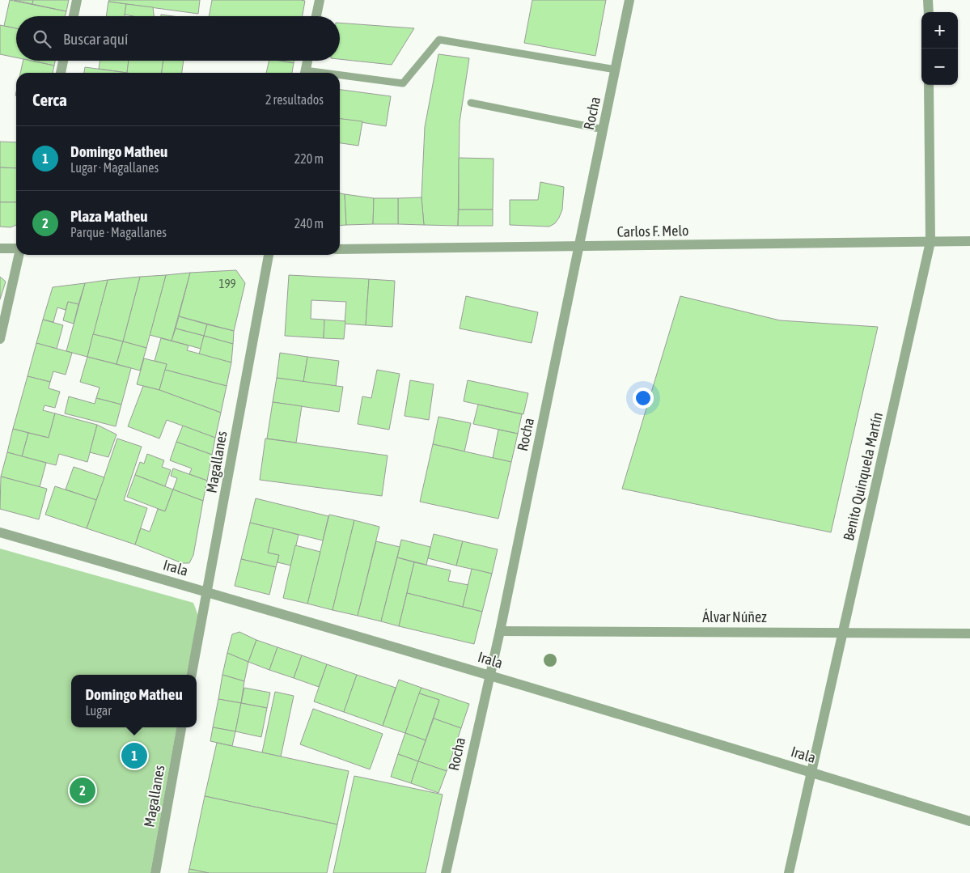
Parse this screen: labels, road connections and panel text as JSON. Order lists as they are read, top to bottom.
{
  "streets": {
    "street": [
      "Rocha",
      "Carlos F. Melo",
      "Magallanes",
      "Benito Quinquela Martín",
      "Irala",
      "Álvar Núñez"
    ]
  },
  "crossings": [
    ["Rocha", "Carlos F. Melo"],
    ["Rocha", "Irala"],
    ["Rocha", "Álvar Núñez"],
    ["Carlos F. Melo", "Benito Quinquela Martín"],
    ["Magallanes", "Irala"],
    ["Benito Quinquela Martín", "Irala"],
    ["Benito Quinquela Martín", "Álvar Núñez"]
  ],
  "house_numbers": ["199"],
  "page": {
    "map_buttons": ["+", "−"],
    "search": "Buscar aquí",
    "heading": ["Cerca", "2 resultados"],
    "list": [
      {
        "mark": "1",
        "name": "Domingo Matheu",
        "note": "Lugar · Magallanes",
        "value": "220 m"
      },
      {
        "mark": "2",
        "name": "Plaza Matheu",
        "note": "Parque · Magallanes",
        "value": "240 m"
      }
    ],
    "popup": ["Domingo Matheu", "Lugar"],
    "pins": ["1", "2"]
  }
}
